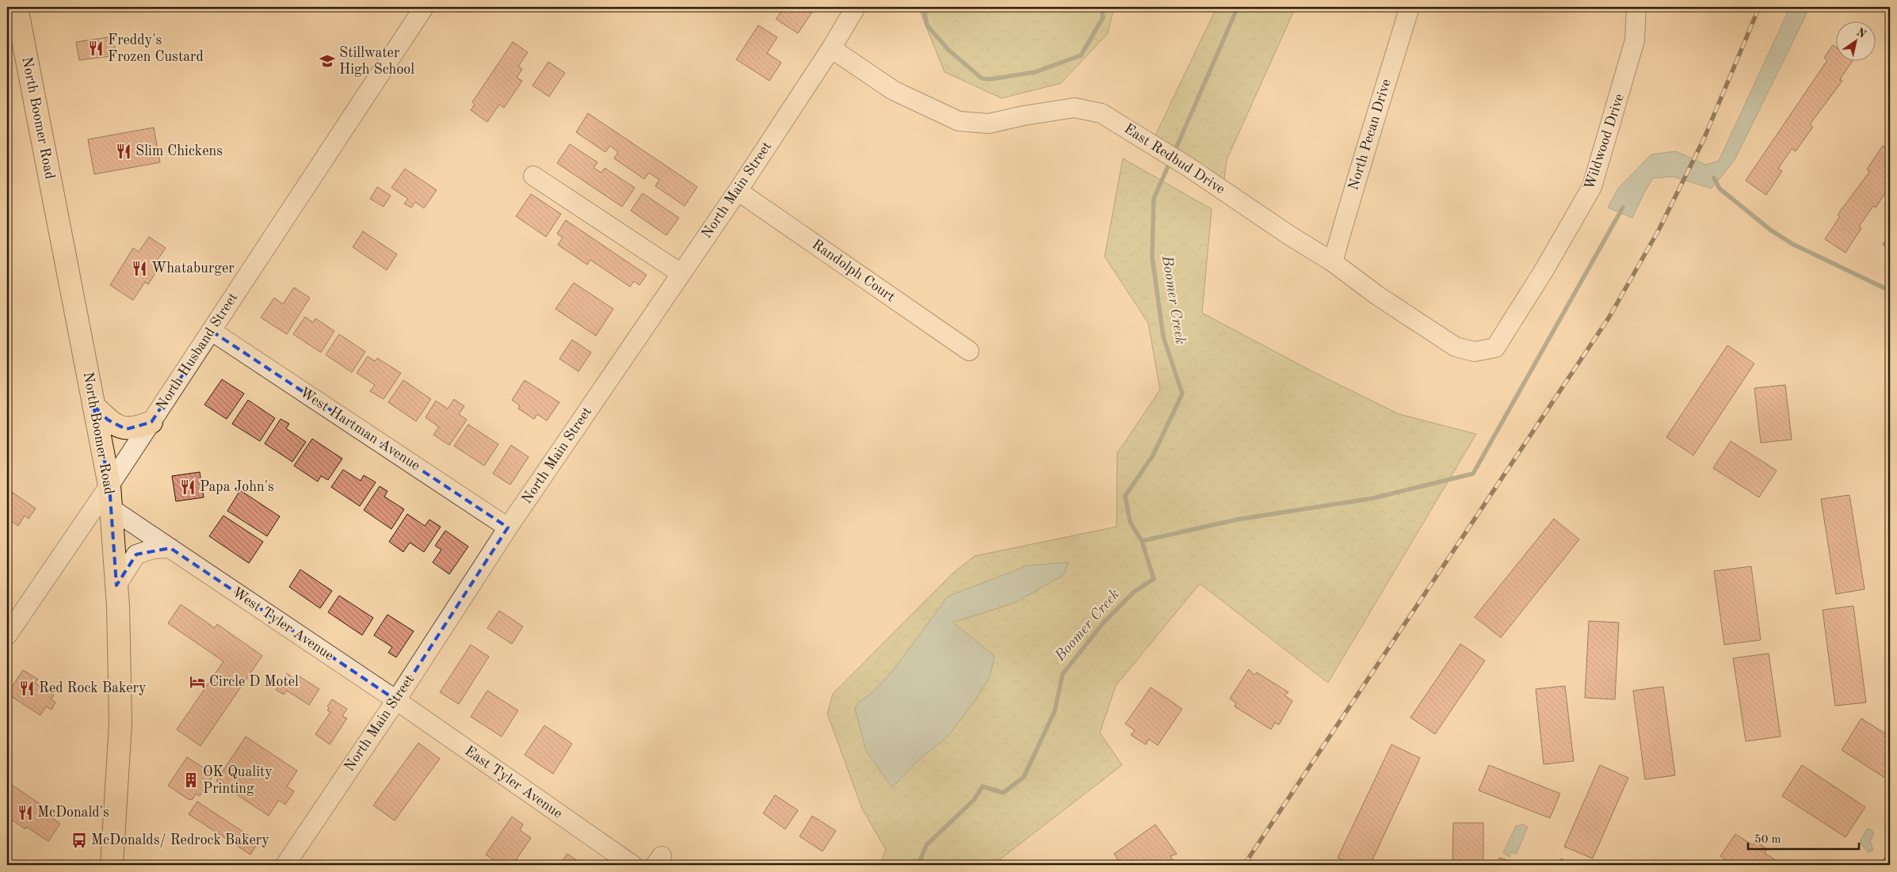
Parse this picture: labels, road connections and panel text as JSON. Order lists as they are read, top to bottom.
{
  "streets": {
    "main road": ["North Boomer Road"],
    "street": [
      "North Pecan Drive",
      "Wildwood Drive",
      "East Redbud Drive",
      "North Main Street",
      "Randolph Court",
      "North Husband Street",
      "West Hartman Avenue",
      "West Tyler Avenue",
      "East Tyler Avenue"
    ]
  },
  "crossings": [
    ["North Boomer Road", "North Husband Street"],
    ["North Boomer Road", "West Tyler Avenue"],
    ["North Pecan Drive", "East Redbud Drive"],
    ["Wildwood Drive", "East Redbud Drive"],
    ["East Redbud Drive", "North Main Street"],
    ["North Main Street", "Randolph Court"],
    ["North Main Street", "West Hartman Avenue"],
    ["North Main Street", "West Tyler Avenue"],
    ["North Main Street", "East Tyler Avenue"],
    ["North Husband Street", "West Hartman Avenue"],
    ["West Tyler Avenue", "East Tyler Avenue"]
  ],
  "water": ["Boomer Creek"],
  "places": {
    "restaurant": [
      "Freddy's Frozen Custard",
      "Slim Chickens",
      "Whataburger",
      "Papa John's",
      "Red Rock Bakery",
      "McDonald's"
    ],
    "school or university": ["Stillwater High School"],
    "hotel": ["Circle D Motel"],
    "building": ["OK Quality Printing"],
    "bus stop": ["McDonalds/ Redrock Bakery"]
  },
  "scale_bar": "50 m",
  "north": "top right"
}
